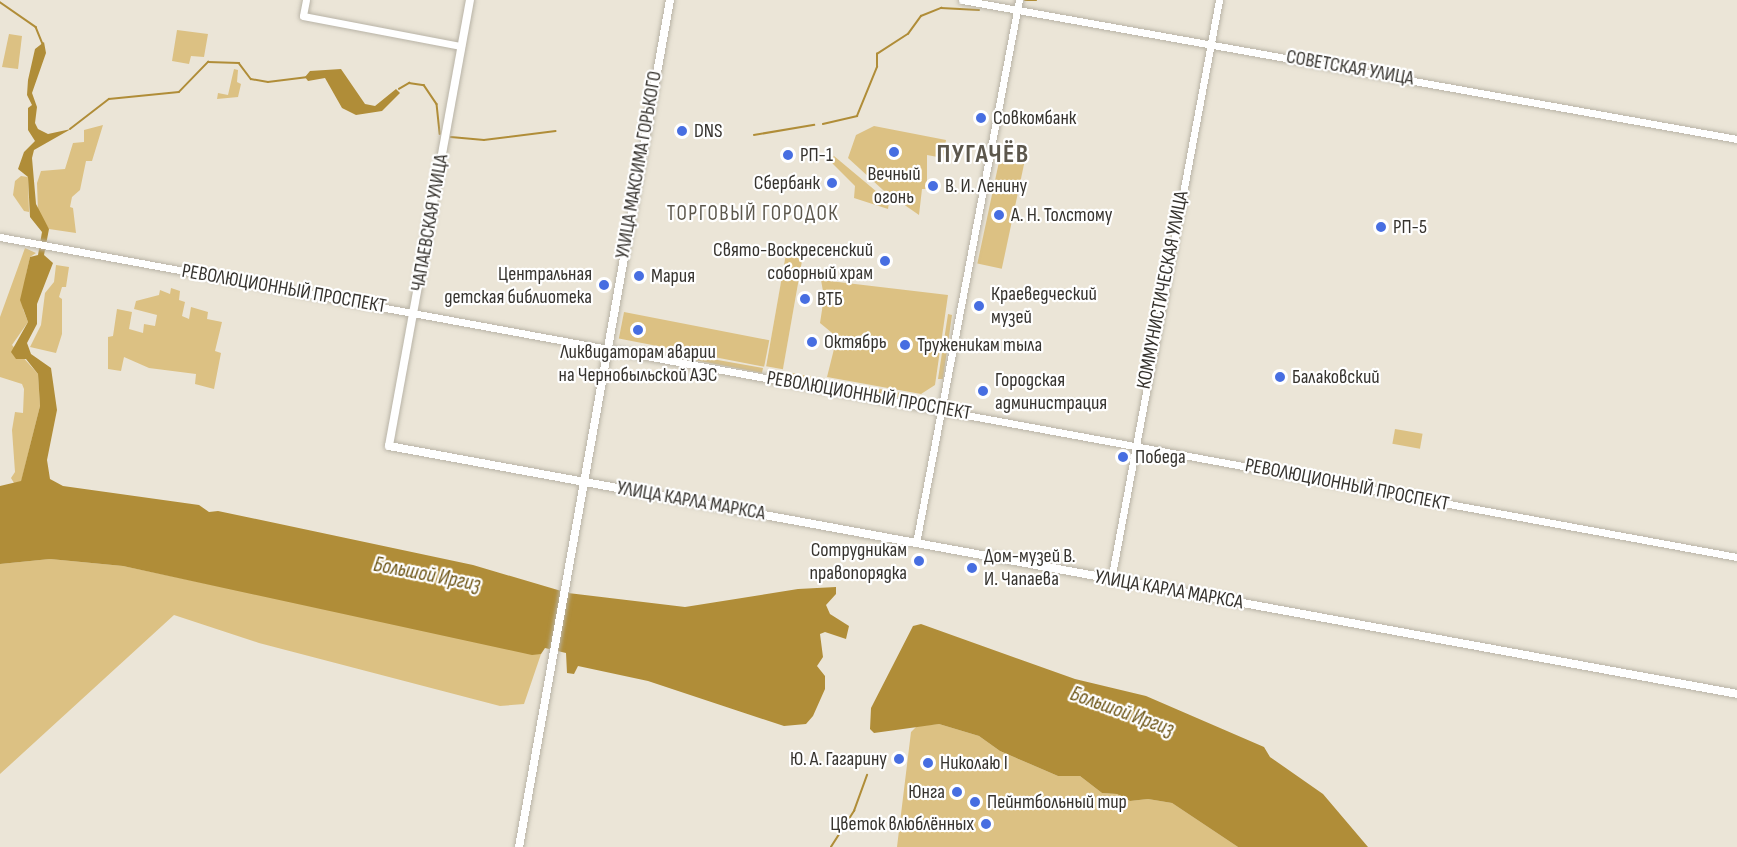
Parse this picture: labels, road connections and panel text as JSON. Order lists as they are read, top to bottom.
{
  "streets": {
    "main road": ["УЛИЦА МАКСИМА ГОРЬКОГО", "ЧАПАЕВСКАЯ УЛИЦА", "УЛИЦА КАРЛА МАРКСА"],
    "street": ["СОВЕТСКАЯ УЛИЦА", "РЕВОЛЮЦИОННЫЙ ПРОСПЕКТ", "КОММУНИСТИЧЕСКАЯ УЛИЦА"]
  },
  "crossings": [
    ["СОВЕТСКАЯ УЛИЦА", "КОММУНИСТИЧЕСКАЯ УЛИЦА"],
    ["УЛИЦА МАКСИМА ГОРЬКОГО", "РЕВОЛЮЦИОННЫЙ ПРОСПЕКТ"],
    ["УЛИЦА МАКСИМА ГОРЬКОГО", "УЛИЦА КАРЛА МАРКСА"],
    ["ЧАПАЕВСКАЯ УЛИЦА", "РЕВОЛЮЦИОННЫЙ ПРОСПЕКТ"],
    ["ЧАПАЕВСКАЯ УЛИЦА", "УЛИЦА КАРЛА МАРКСА"],
    ["РЕВОЛЮЦИОННЫЙ ПРОСПЕКТ", "КОММУНИСТИЧЕСКАЯ УЛИЦА"],
    ["КОММУНИСТИЧЕСКАЯ УЛИЦА", "УЛИЦА КАРЛА МАРКСА"]
  ],
  "districts": ["ПУГАЧЁВ", "ТОРГОВЫЙ ГОРОДОК"],
  "water": ["Большой Иргиз"],
  "places": [
    "Совкомбанк",
    "DNS",
    "Вечный огонь",
    "РП-1",
    "Сбербанк",
    "В. И. Ленину",
    "А. Н. Толстому",
    "РП-5",
    "Свято-Воскресенский соборный храм",
    "Мария",
    "Центральная детская библиотека",
    "ВТБ",
    "Краеведческий музей",
    "Ликвидаторам аварии на Чернобыльской АЭС",
    "Октябрь",
    "Труженикам тыла",
    "Балаковский",
    "Городская администрация",
    "Победа",
    "Сотрудникам правопорядка",
    "Дом-музей В. И. Чапаева",
    "Ю. А. Гагарину",
    "Николаю I",
    "Юнга",
    "Пейнтбольный тир",
    "Цветок влюблённых"
  ]
}
